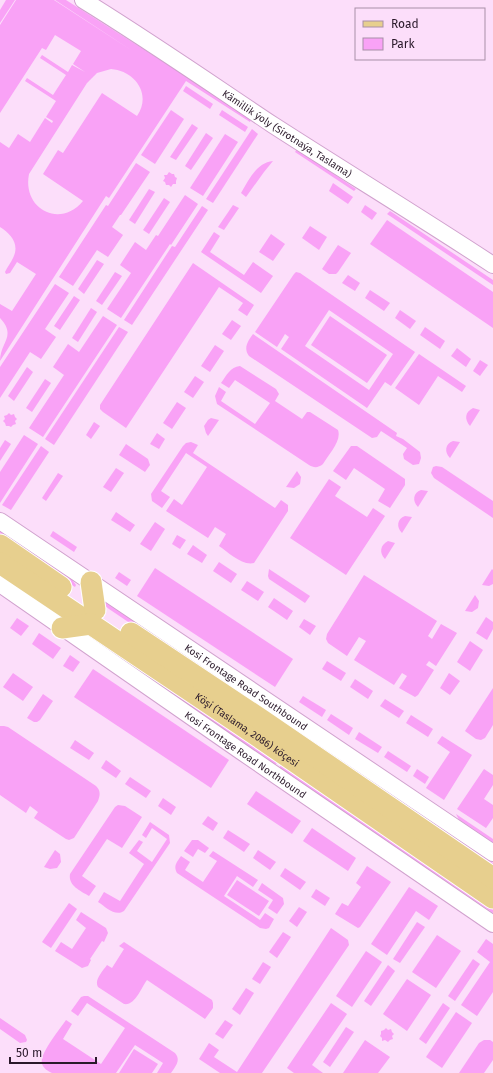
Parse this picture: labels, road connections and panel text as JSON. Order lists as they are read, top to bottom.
{
  "streets": {
    "main road": ["Köşi (Taslama, 2086) köçesi"],
    "street": ["Kämillik ýoly (Sirotnaýa, Taslama)", "Kosi Frontage Road Southbound", "Kosi Frontage Road Northbound"]
  },
  "legend": ["Road", "Park"],
  "scale_bar": "50 m"
}
